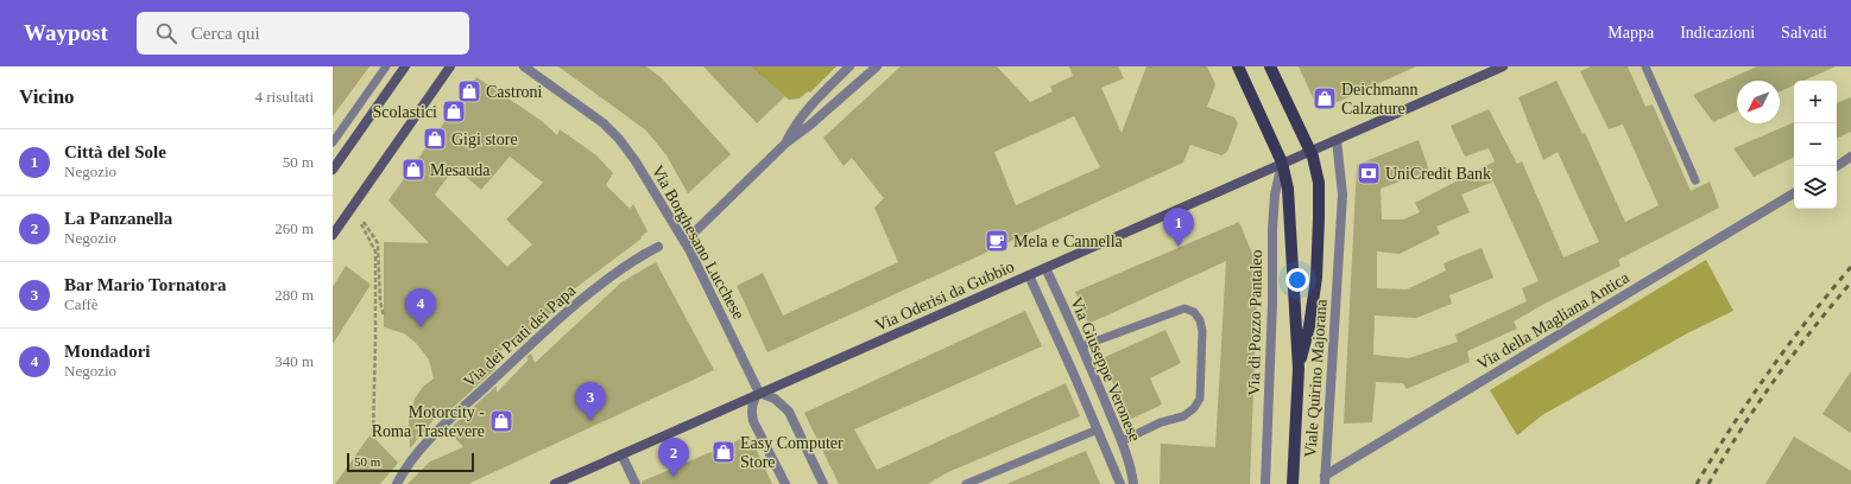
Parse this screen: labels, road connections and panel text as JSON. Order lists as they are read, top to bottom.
{
  "streets": {
    "main road": ["Via Oderisi da Gubbio"],
    "street": [
      "Via Borghesano Lucchese",
      "Via della Magliana Antica",
      "Via di Pozzo Pantaleo",
      "Via dei Prati dei Papa",
      "Via Giuseppe Veronese",
      "Viale Quirino Majorana"
    ]
  },
  "crossings": [
    ["Via Borghesano Lucchese", "Via Oderisi da Gubbio"],
    ["Via Oderisi da Gubbio", "Via di Pozzo Pantaleo"],
    ["Via Oderisi da Gubbio", "Via Giuseppe Veronese"],
    ["Via Oderisi da Gubbio", "Viale Quirino Majorana"],
    ["Via della Magliana Antica", "Viale Quirino Majorana"]
  ],
  "places": {
    "shop": [
      "Castroni",
      "Deichmann Calzature",
      "Scolastici",
      "Gigi store",
      "Mesauda",
      "Motorcity - Roma Trastevere",
      "Easy Computer Store"
    ],
    "bank": ["UniCredit Bank"],
    "cafe": ["Mela e Cannella"]
  },
  "scale_bar": "50 m",
  "north": "bottom left",
  "page": {
    "header": "Waypost",
    "search": "Cerca qui",
    "nav": ["Mappa", "Indicazioni", "Salvati"],
    "heading": ["Vicino", "4 risultati"],
    "map_buttons": ["+", "−"],
    "list": [
      {
        "mark": "1",
        "name": "Città del Sole",
        "note": "Negozio",
        "value": "50 m"
      },
      {
        "mark": "2",
        "name": "La Panzanella",
        "note": "Negozio",
        "value": "260 m"
      },
      {
        "mark": "3",
        "name": "Bar Mario Tornatora",
        "note": "Caffè",
        "value": "280 m"
      },
      {
        "mark": "4",
        "name": "Mondadori",
        "note": "Negozio",
        "value": "340 m"
      }
    ],
    "pins": [
      "1",
      "4",
      "3",
      "2"
    ],
    "scale": "50 m"
  }
}
